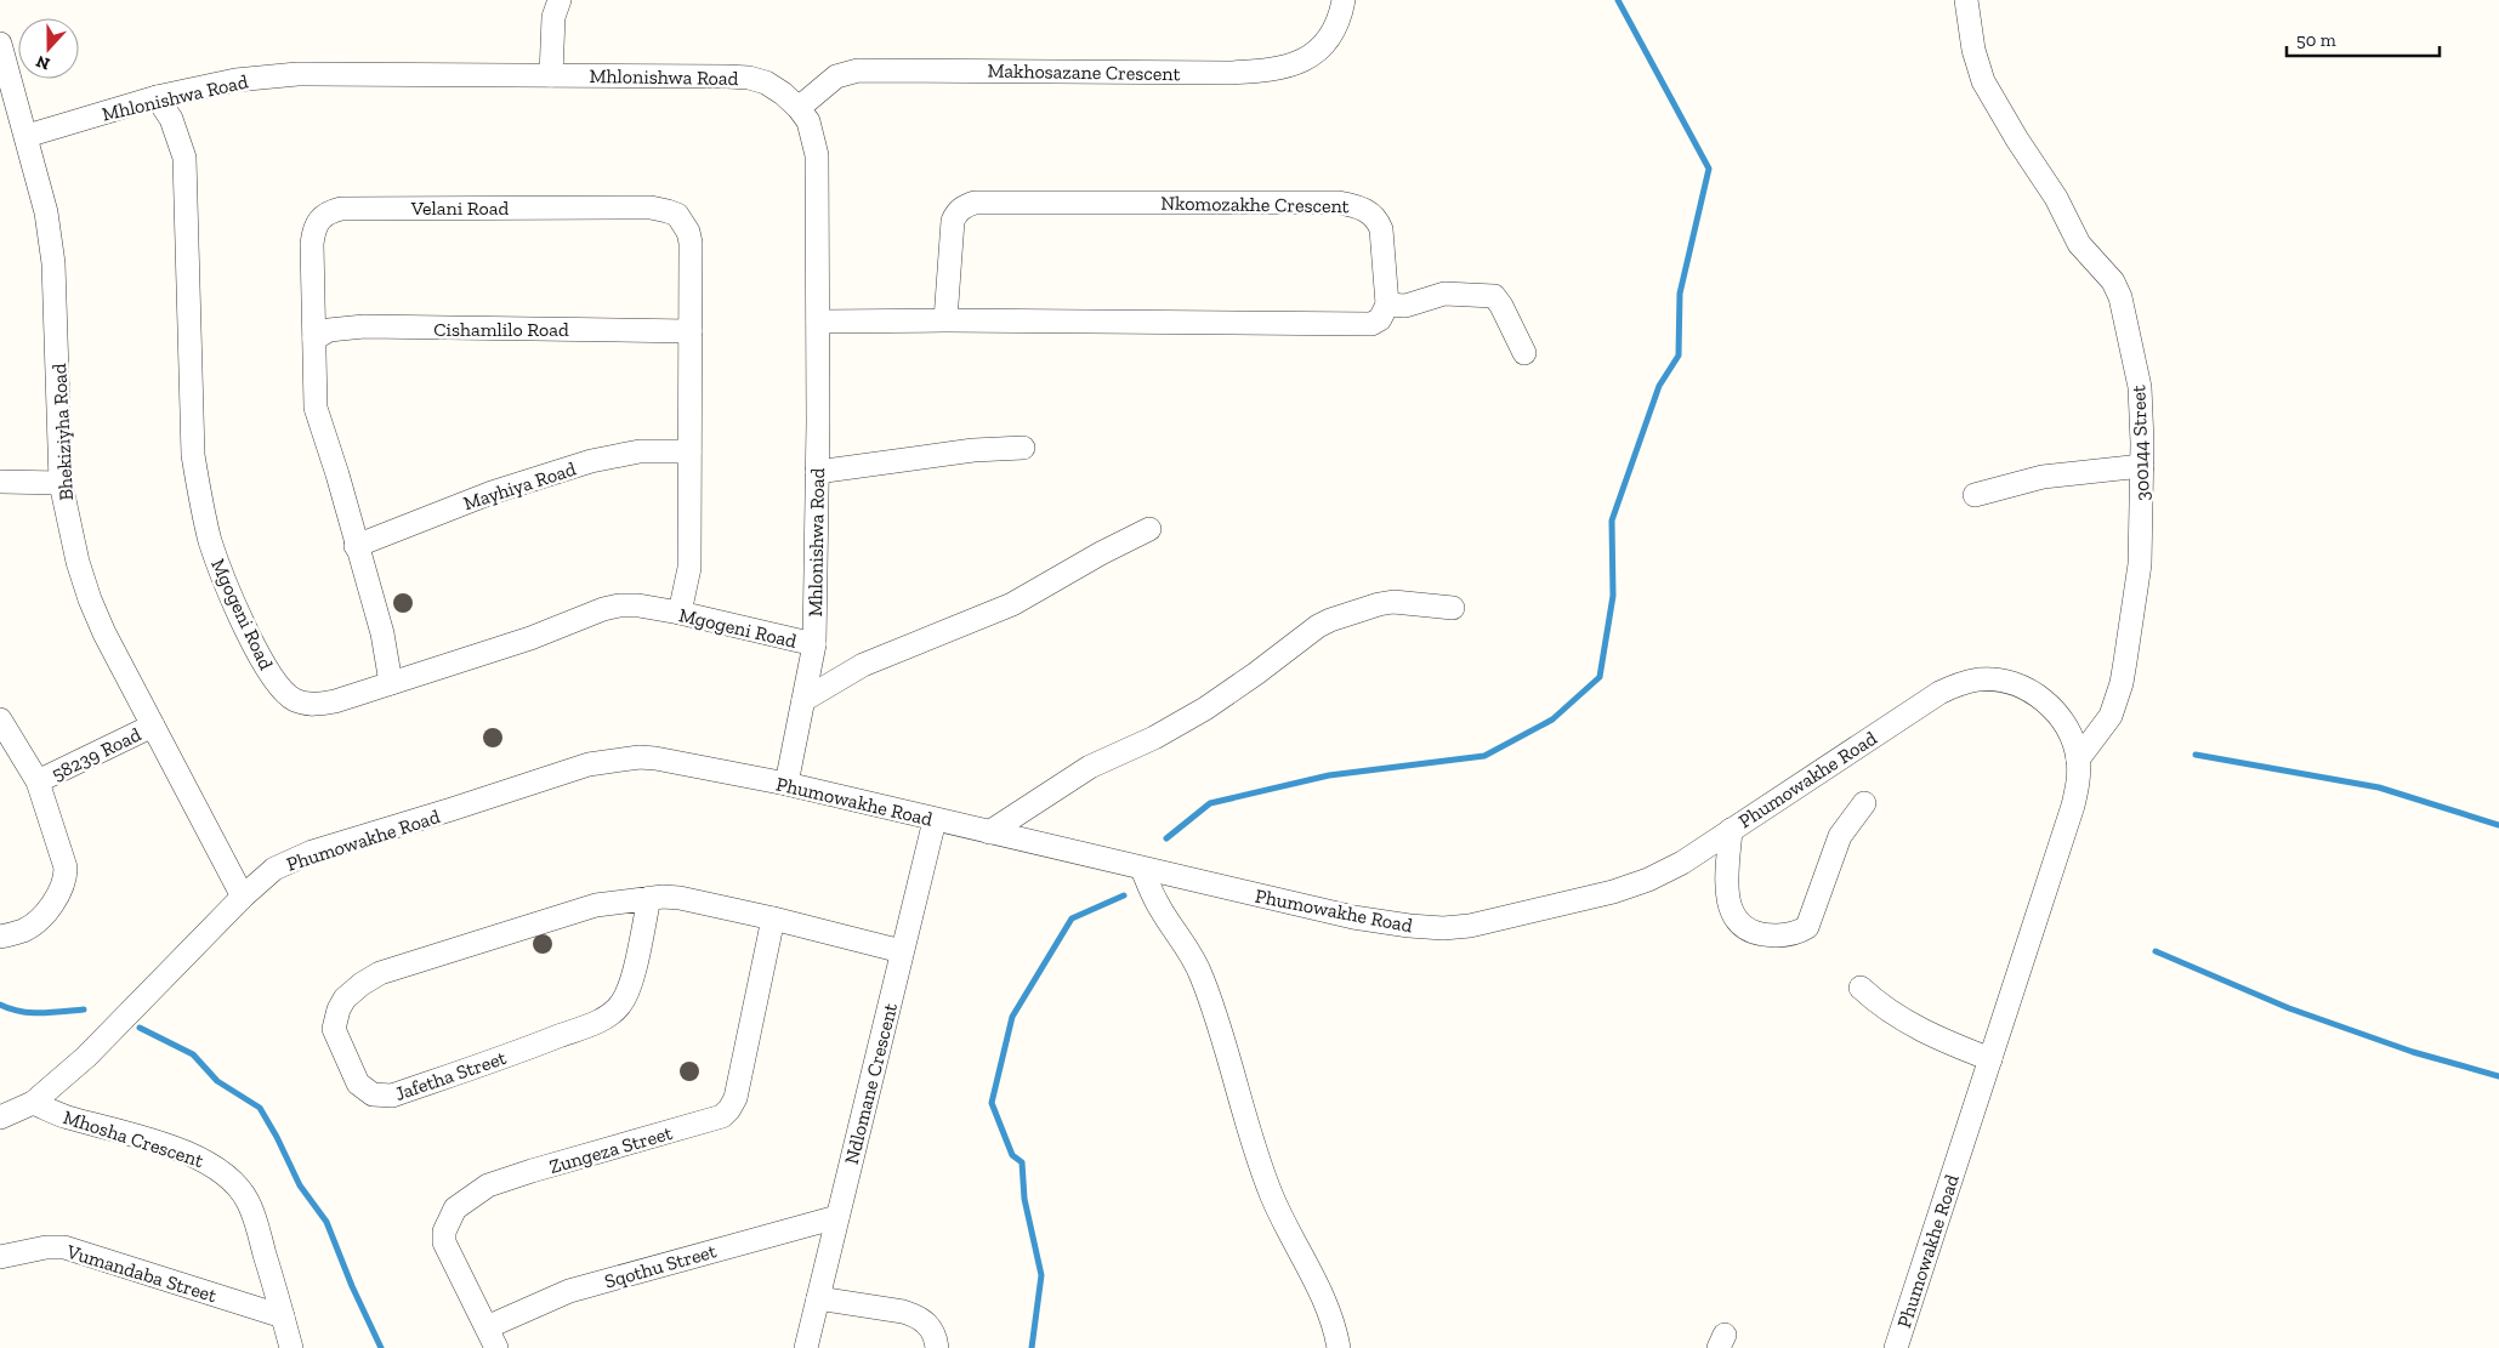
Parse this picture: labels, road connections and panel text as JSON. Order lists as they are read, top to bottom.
{
  "streets": {
    "street": [
      "Makhosazane Crescent",
      "Mhlonishwa Road",
      "Nkomozakhe Crescent",
      "Velani Road",
      "Cishamlilo Road",
      "Bhekiziyha Road",
      "300144 Street",
      "Mayhiya Road",
      "Mgogeni Road",
      "58239 Road",
      "Phumowakhe Road",
      "Jafetha Street",
      "Ndlomane Crescent",
      "Mhosha Crescent",
      "Zungeza Street",
      "Sqothu Street",
      "Vumandaba Street"
    ]
  },
  "crossings": [
    ["Makhosazane Crescent", "Mhlonishwa Road"],
    ["Mhlonishwa Road", "Bhekiziyha Road"],
    ["Mhlonishwa Road", "Mgogeni Road"],
    ["Mhlonishwa Road", "Phumowakhe Road"],
    ["Velani Road", "Cishamlilo Road"],
    ["Velani Road", "Mayhiya Road"],
    ["Velani Road", "Mgogeni Road"],
    ["Bhekiziyha Road", "58239 Road"],
    ["Bhekiziyha Road", "Phumowakhe Road"],
    ["300144 Street", "Phumowakhe Road"],
    ["Phumowakhe Road", "Ndlomane Crescent"],
    ["Phumowakhe Road", "Mhosha Crescent"],
    ["Jafetha Street", "Ndlomane Crescent"],
    ["Jafetha Street", "Zungeza Street"],
    ["Ndlomane Crescent", "Sqothu Street"],
    ["Mhosha Crescent", "Vumandaba Street"],
    ["Zungeza Street", "Sqothu Street"]
  ],
  "scale_bar": "50 m",
  "north": "bottom"
}
